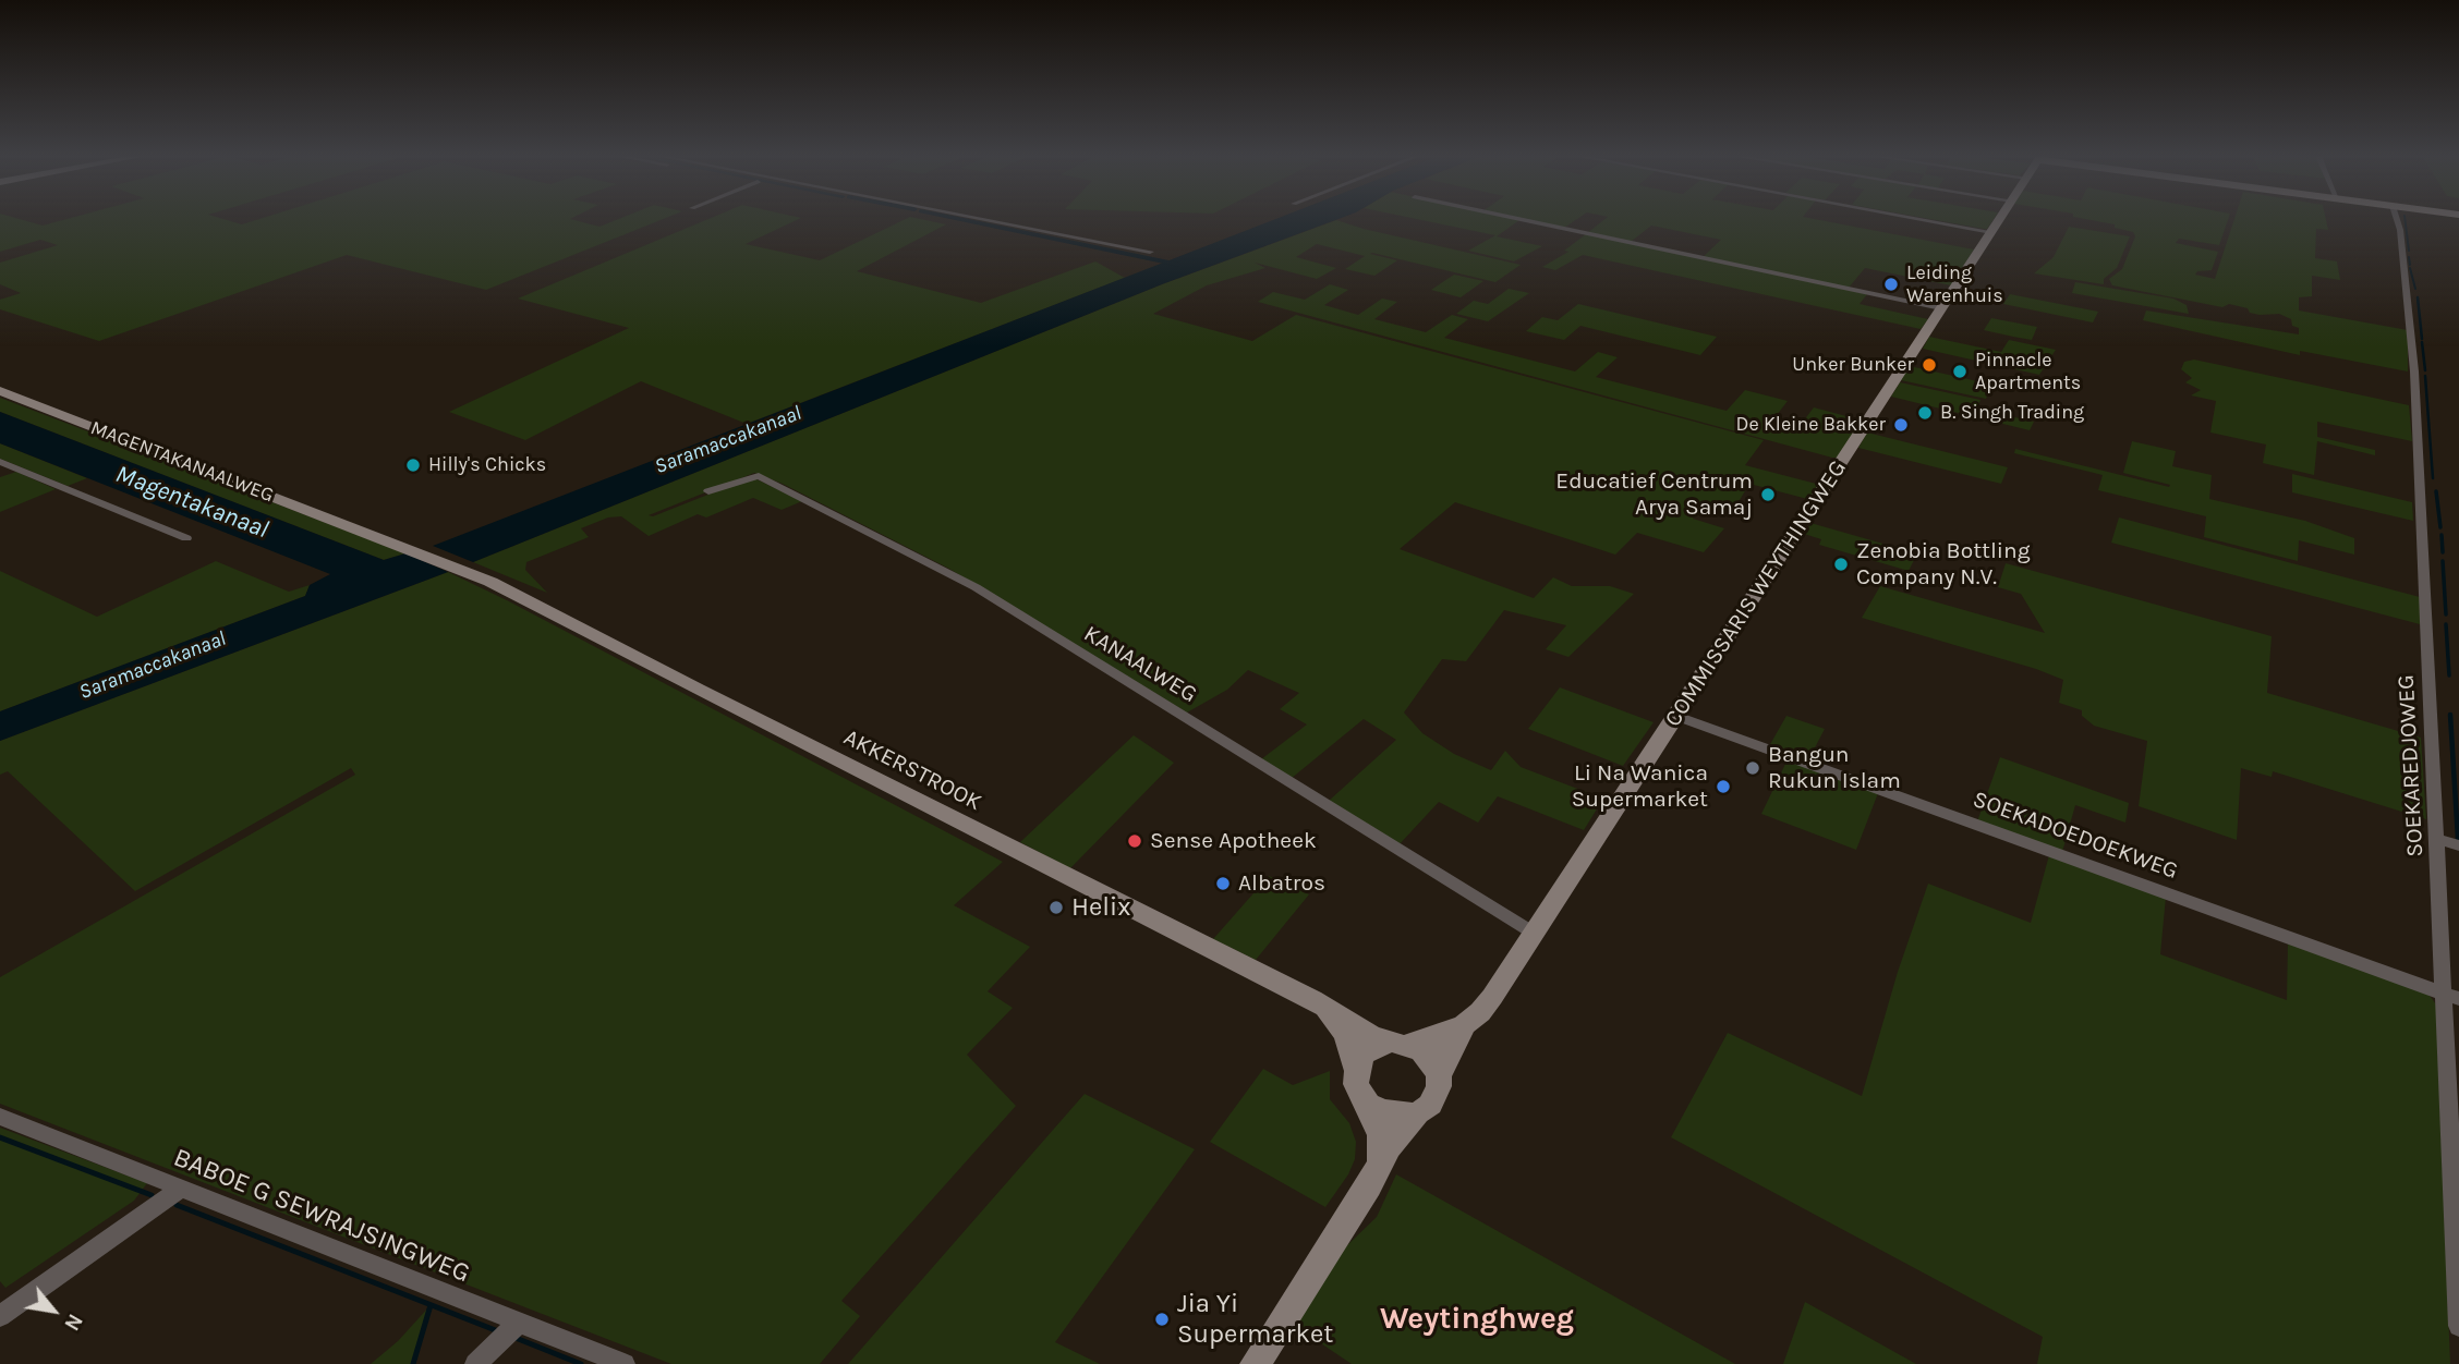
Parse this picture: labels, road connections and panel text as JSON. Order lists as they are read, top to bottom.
{
  "streets": {
    "street": [
      "MAGENTAKANAALWEG",
      "COMMISSARIS WEYTHINGWEG",
      "KANAALWEG",
      "SOEKAREDJOWEG",
      "AKKERSTROOK",
      "SOEKADOEDOEKWEG",
      "BABOE G SEWRAJSINGWEG"
    ]
  },
  "crossings": [
    ["MAGENTAKANAALWEG", "AKKERSTROOK"],
    ["COMMISSARIS WEYTHINGWEG", "KANAALWEG"],
    ["COMMISSARIS WEYTHINGWEG", "AKKERSTROOK"],
    ["COMMISSARIS WEYTHINGWEG", "SOEKADOEDOEKWEG"],
    ["SOEKAREDJOWEG", "SOEKADOEDOEKWEG"]
  ],
  "districts": ["Weytinghweg"],
  "water": ["Saramaccakanaal", "Magentakanaal"],
  "places": [
    "Leiding Warenhuis",
    "Unker Bunker",
    "Pinnacle Apartments",
    "B. Singh Trading",
    "De Kleine Bakker",
    "Hilly's Chicks",
    "Educatief Centrum Arya Samaj",
    "Zenobia Bottling Company N.V.",
    "Bangun Rukun Islam",
    "Li Na Wanica Supermarket",
    "Sense Apotheek",
    "Albatros",
    "Helix",
    "Jia Yi Supermarket"
  ],
  "north": "bottom right"
}
